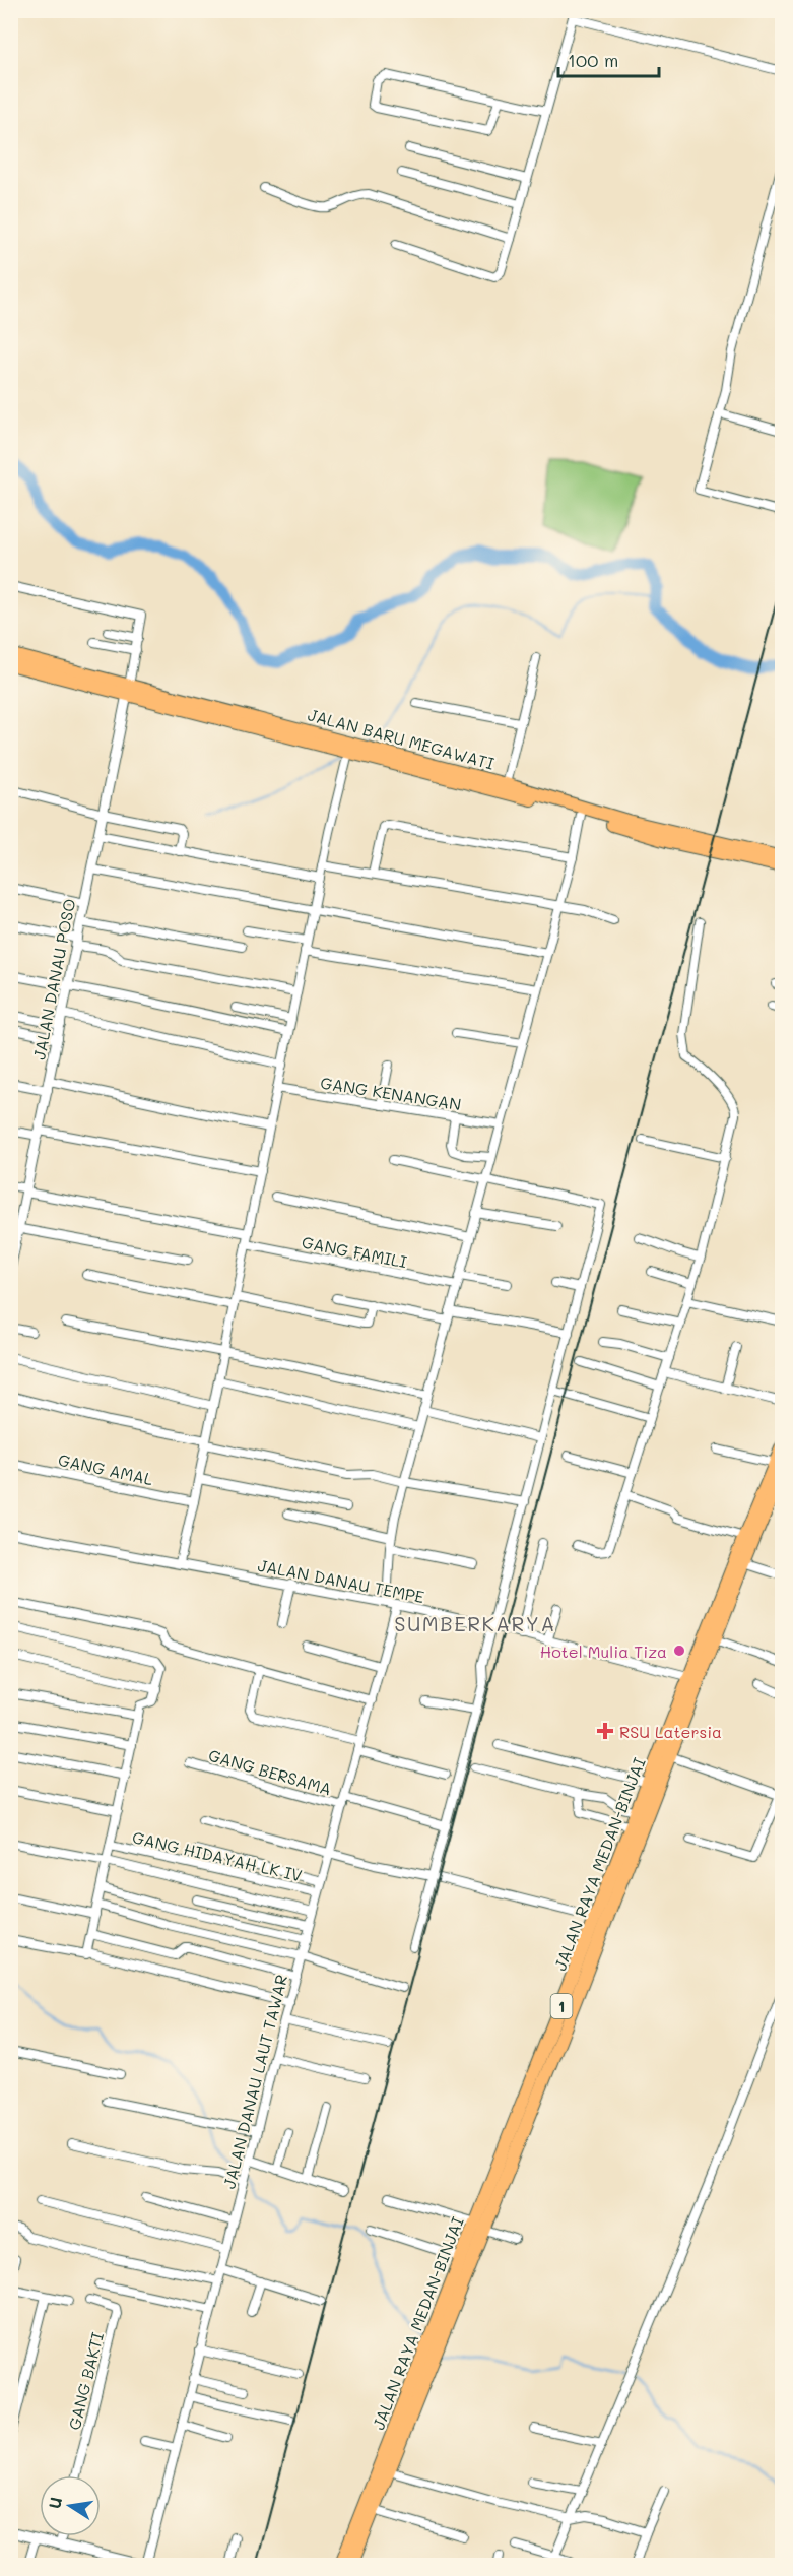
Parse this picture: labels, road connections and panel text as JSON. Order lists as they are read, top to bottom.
{
  "streets": {
    "main road": ["JALAN BARU MEGAWATI", "JALAN RAYA MEDAN-BINJAI", "1"],
    "street": [
      "JALAN DANAU POSO",
      "GANG KENANGAN",
      "GANG FAMILI",
      "GANG AMAL",
      "JALAN DANAU TEMPE",
      "GANG BERSAMA",
      "GANG HIDAYAH LK IV",
      "JALAN DANAU LAUT TAWAR",
      "GANG BAKTI"
    ]
  },
  "crossings": [
    ["JALAN BARU MEGAWATI", "JALAN DANAU POSO"],
    ["JALAN DANAU TEMPE", "JALAN RAYA MEDAN-BINJAI"],
    ["JALAN DANAU TEMPE", "JALAN DANAU LAUT TAWAR"],
    ["GANG BERSAMA", "JALAN DANAU LAUT TAWAR"],
    ["GANG HIDAYAH LK IV", "JALAN DANAU LAUT TAWAR"]
  ],
  "districts": ["SUMBERKARYA"],
  "places": {
    "other": ["Hotel Mulia Tiza"],
    "health": ["RSU Latersia"]
  },
  "scale_bar": "100 m",
  "north": "left"
}
